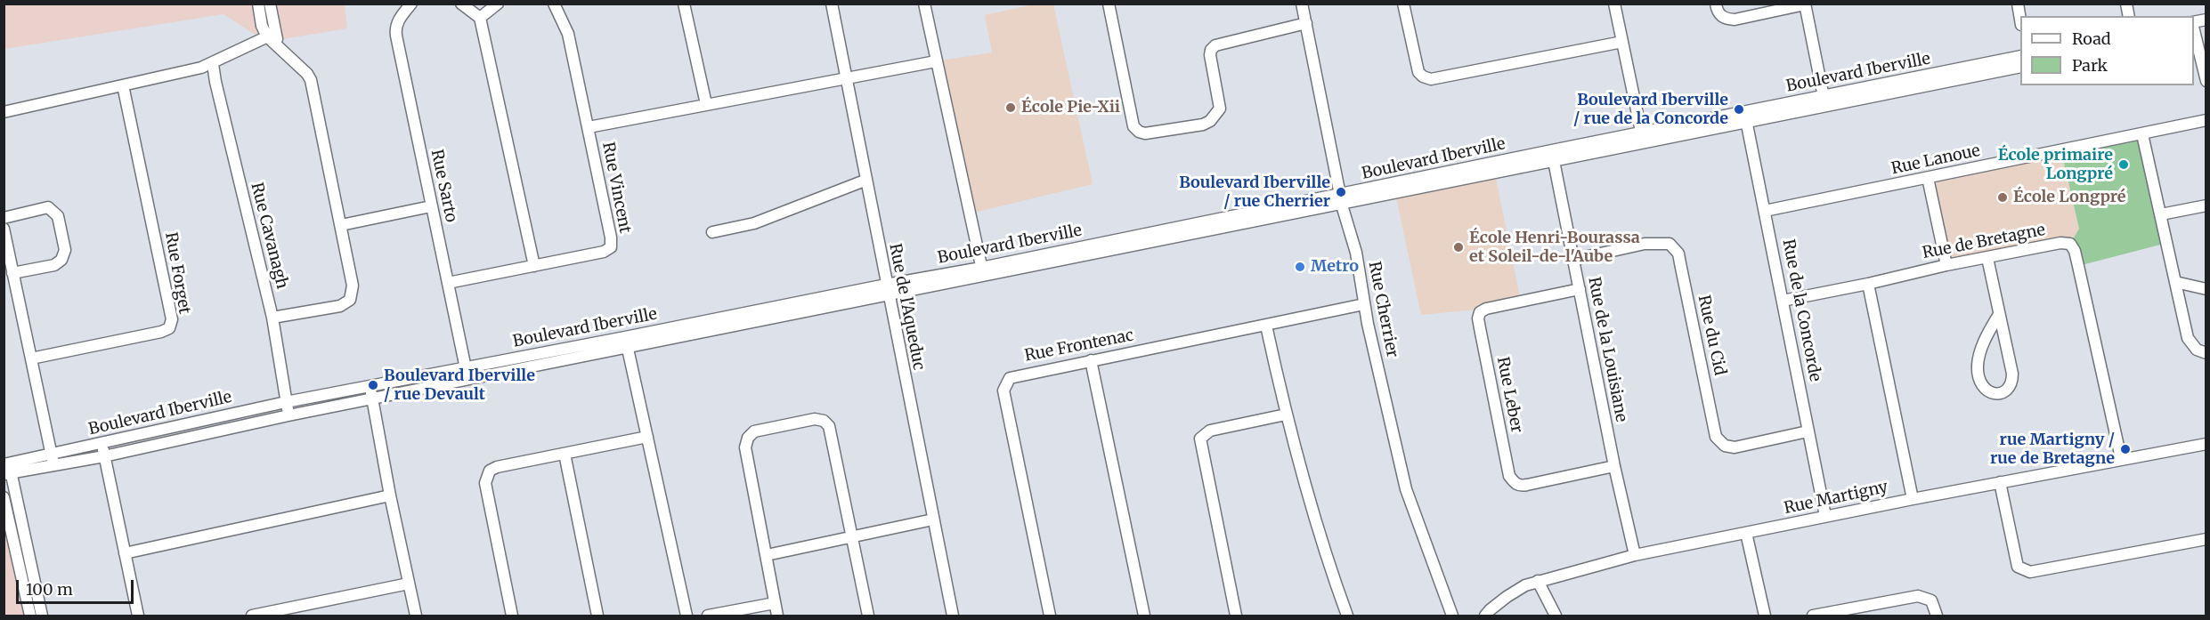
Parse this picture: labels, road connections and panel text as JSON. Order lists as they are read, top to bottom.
{
  "streets": {
    "street": [
      "Boulevard Iberville",
      "Rue Lanoue",
      "Rue Sarto",
      "Rue Vincent",
      "Rue Cavanagh",
      "Rue de Bretagne",
      "Rue Forget",
      "Rue de l'Aqueduc",
      "Rue Cherrier",
      "Rue de la Concorde",
      "Rue du Cid",
      "Rue Frontenac",
      "Rue de la Louisiane",
      "Rue Leber",
      "Rue Martigny"
    ]
  },
  "crossings": [
    ["Boulevard Iberville", "Rue Sarto"],
    ["Boulevard Iberville", "Rue Cavanagh"],
    ["Boulevard Iberville", "Rue de l'Aqueduc"],
    ["Boulevard Iberville", "Rue Cherrier"],
    ["Boulevard Iberville", "Rue de la Concorde"],
    ["Boulevard Iberville", "Rue de la Louisiane"],
    ["Rue Lanoue", "Rue de la Concorde"],
    ["Rue Sarto", "Rue Vincent"],
    ["Rue de Bretagne", "Rue de la Concorde"],
    ["Rue de Bretagne", "Rue Martigny"],
    ["Rue Cherrier", "Rue Frontenac"],
    ["Rue de la Concorde", "Rue du Cid"],
    ["Rue de la Concorde", "Rue Martigny"],
    ["Rue du Cid", "Rue de la Louisiane"],
    ["Rue de la Louisiane", "Rue Leber"],
    ["Rue de la Louisiane", "Rue Martigny"]
  ],
  "places": [
    "École Pie-Xii",
    "Boulevard Iberville / rue de la Concorde",
    "École primaire Longpré",
    "Boulevard Iberville / rue Cherrier",
    "École Longpré",
    "École Henri-Bourassa et Soleil-de-l'Aube",
    "Metro",
    "Boulevard Iberville / rue Devault",
    "rue Martigny / rue de Bretagne"
  ],
  "legend": ["Road", "Park"],
  "scale_bar": "100 m"
}
